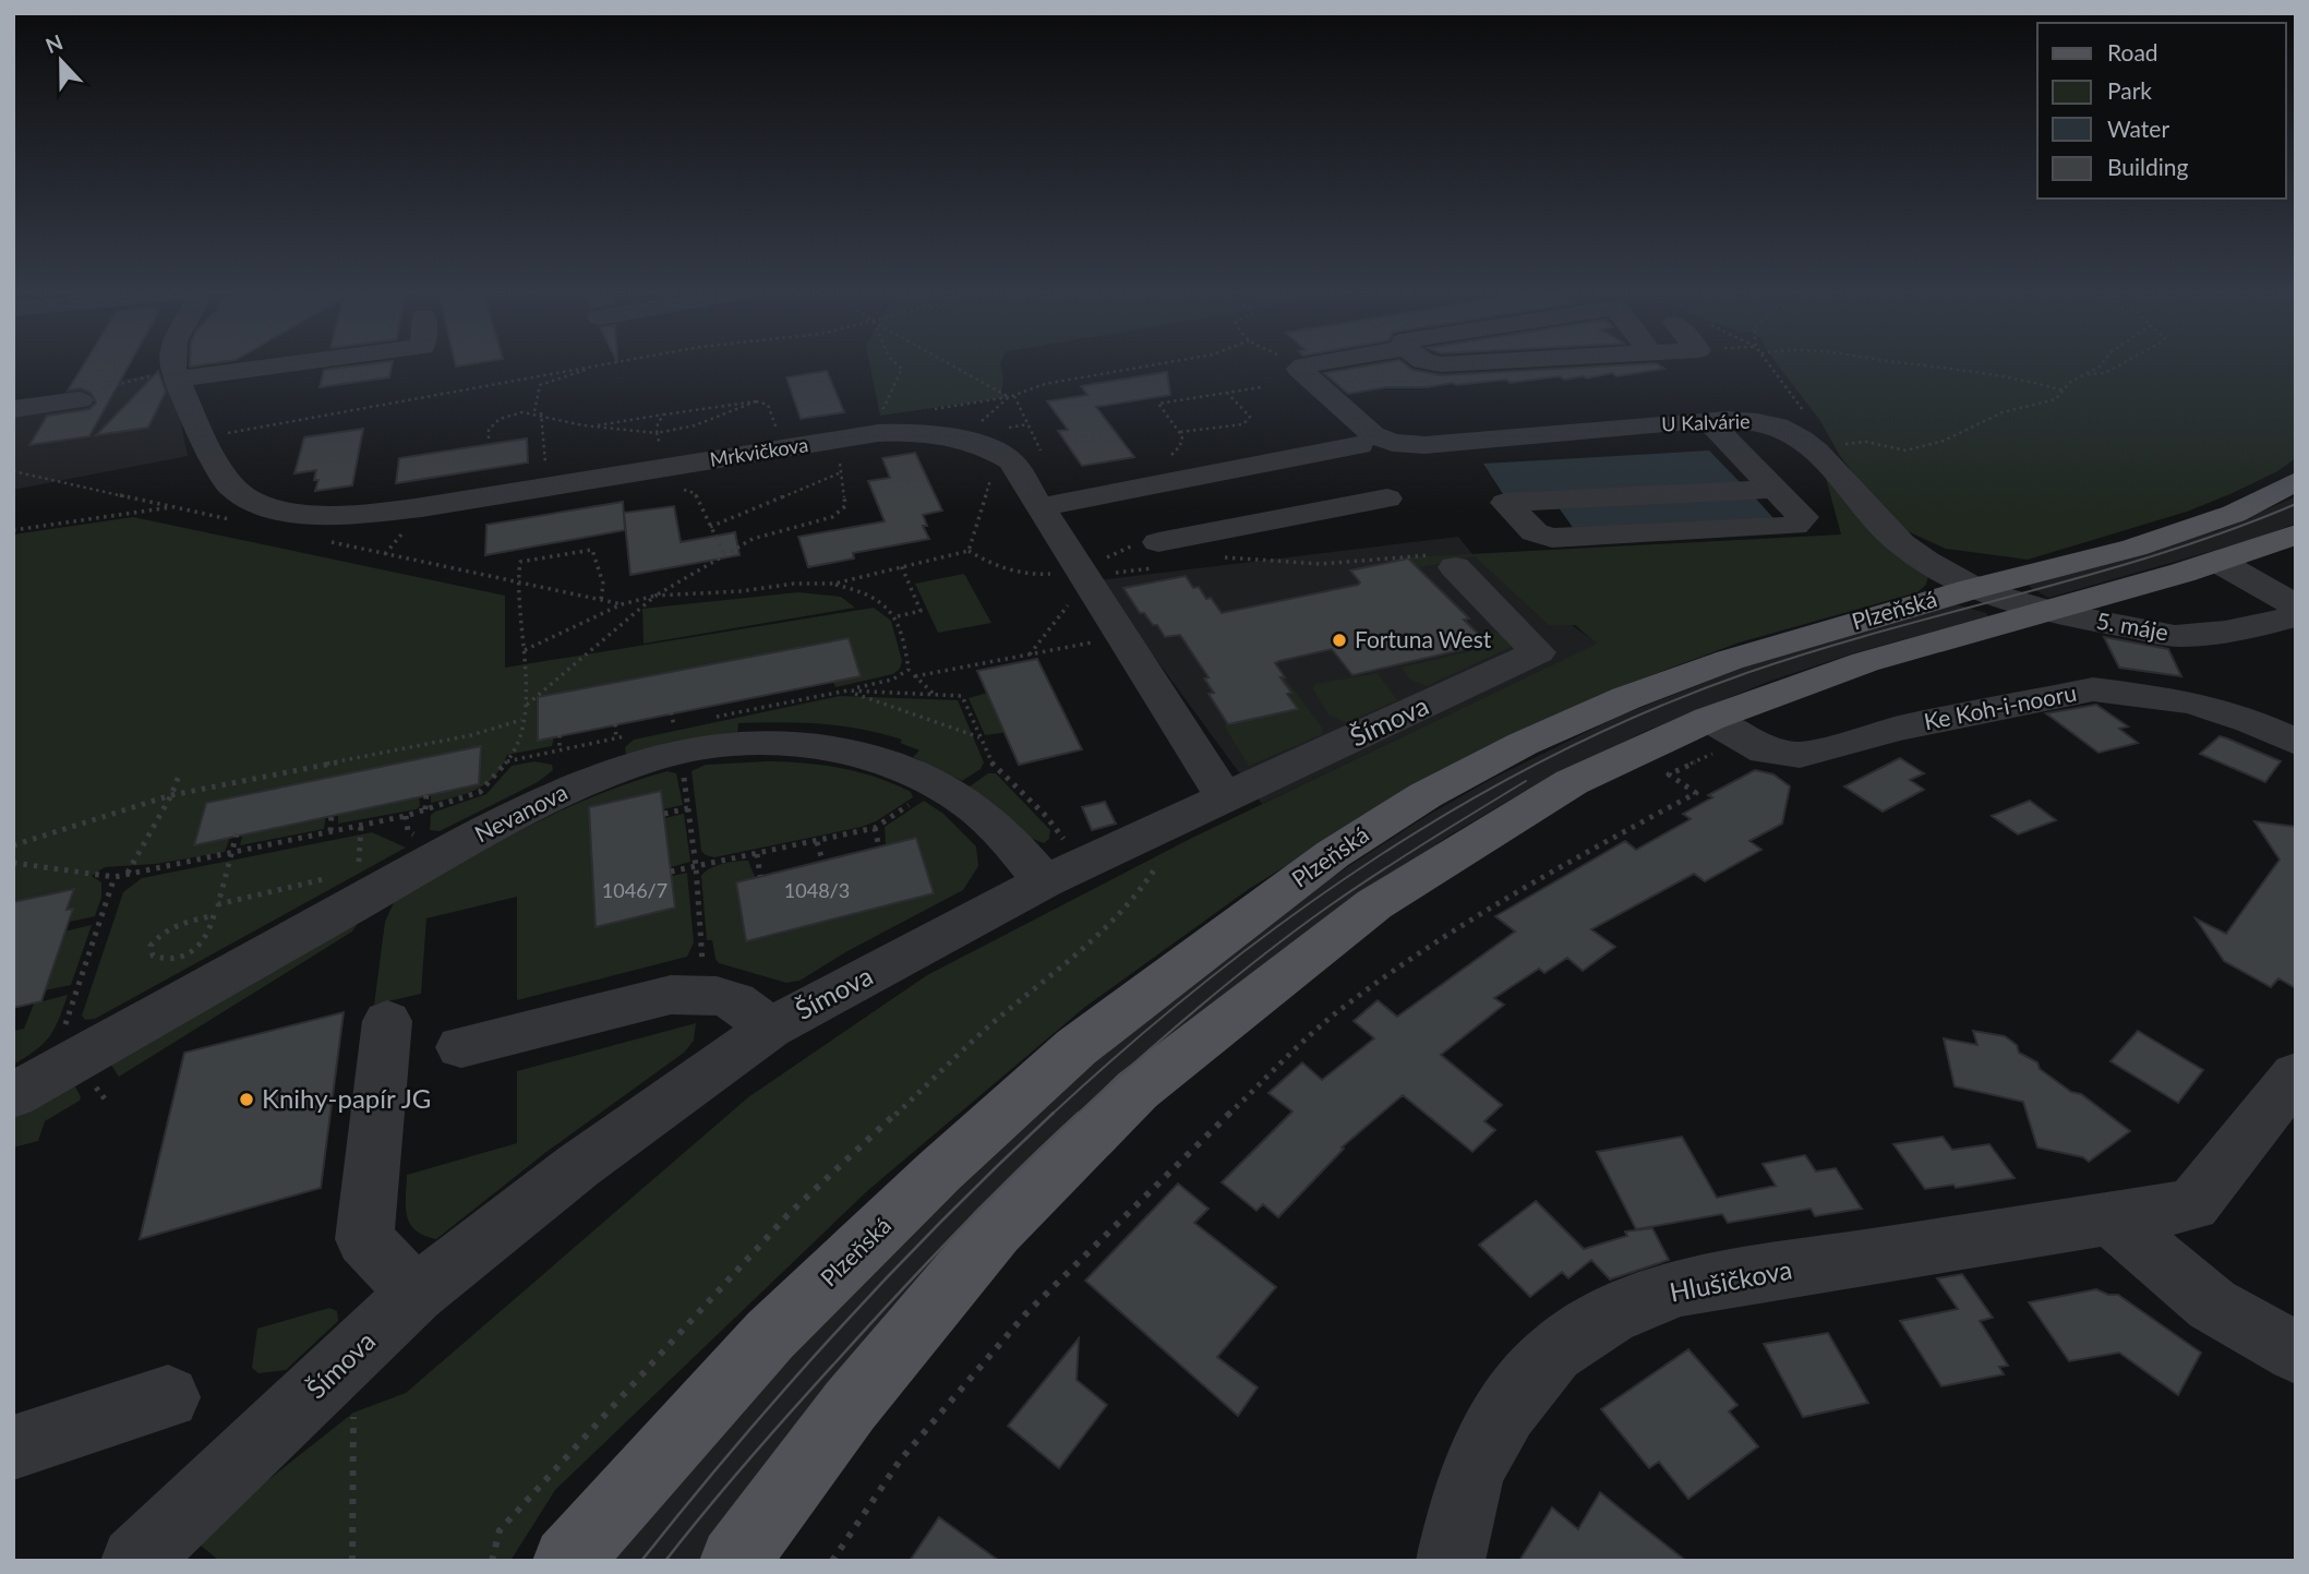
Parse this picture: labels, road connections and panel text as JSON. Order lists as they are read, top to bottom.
{
  "streets": {
    "main road": ["Plzeňská"],
    "street": [
      "U Kalvárie",
      "Mrkvičkova",
      "5. máje",
      "Ke Koh-i-nooru",
      "Šímova",
      "Nevanova",
      "Hlušičkova"
    ]
  },
  "crossings": [
    ["U Kalvárie", "Plzeňská"],
    ["U Kalvárie", "5. máje"],
    ["Mrkvičkova", "Šímova"],
    ["Plzeňská", "5. máje"],
    ["Plzeňská", "Ke Koh-i-nooru"],
    ["Šímova", "Nevanova"]
  ],
  "places": ["Fortuna West", "Knihy-papír JG"],
  "house_numbers": ["1046/7", "1048/3"],
  "legend": [
    "Road",
    "Park",
    "Water",
    "Building"
  ],
  "north": "top"
}
